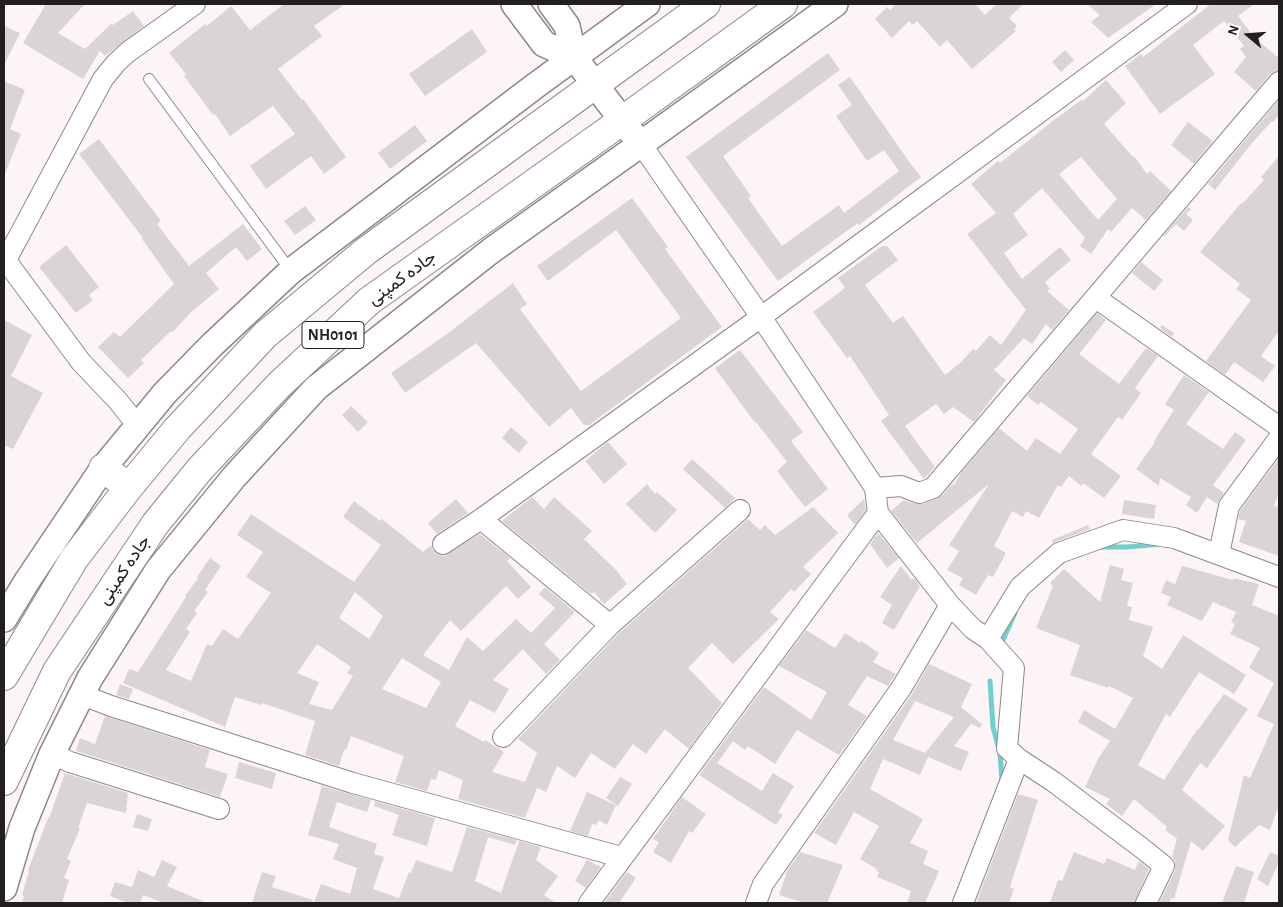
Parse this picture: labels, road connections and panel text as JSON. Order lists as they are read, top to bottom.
{
  "streets": {
    "highway": ["جاده کمپنی", "NH0101"]
  },
  "north": "left"
}
